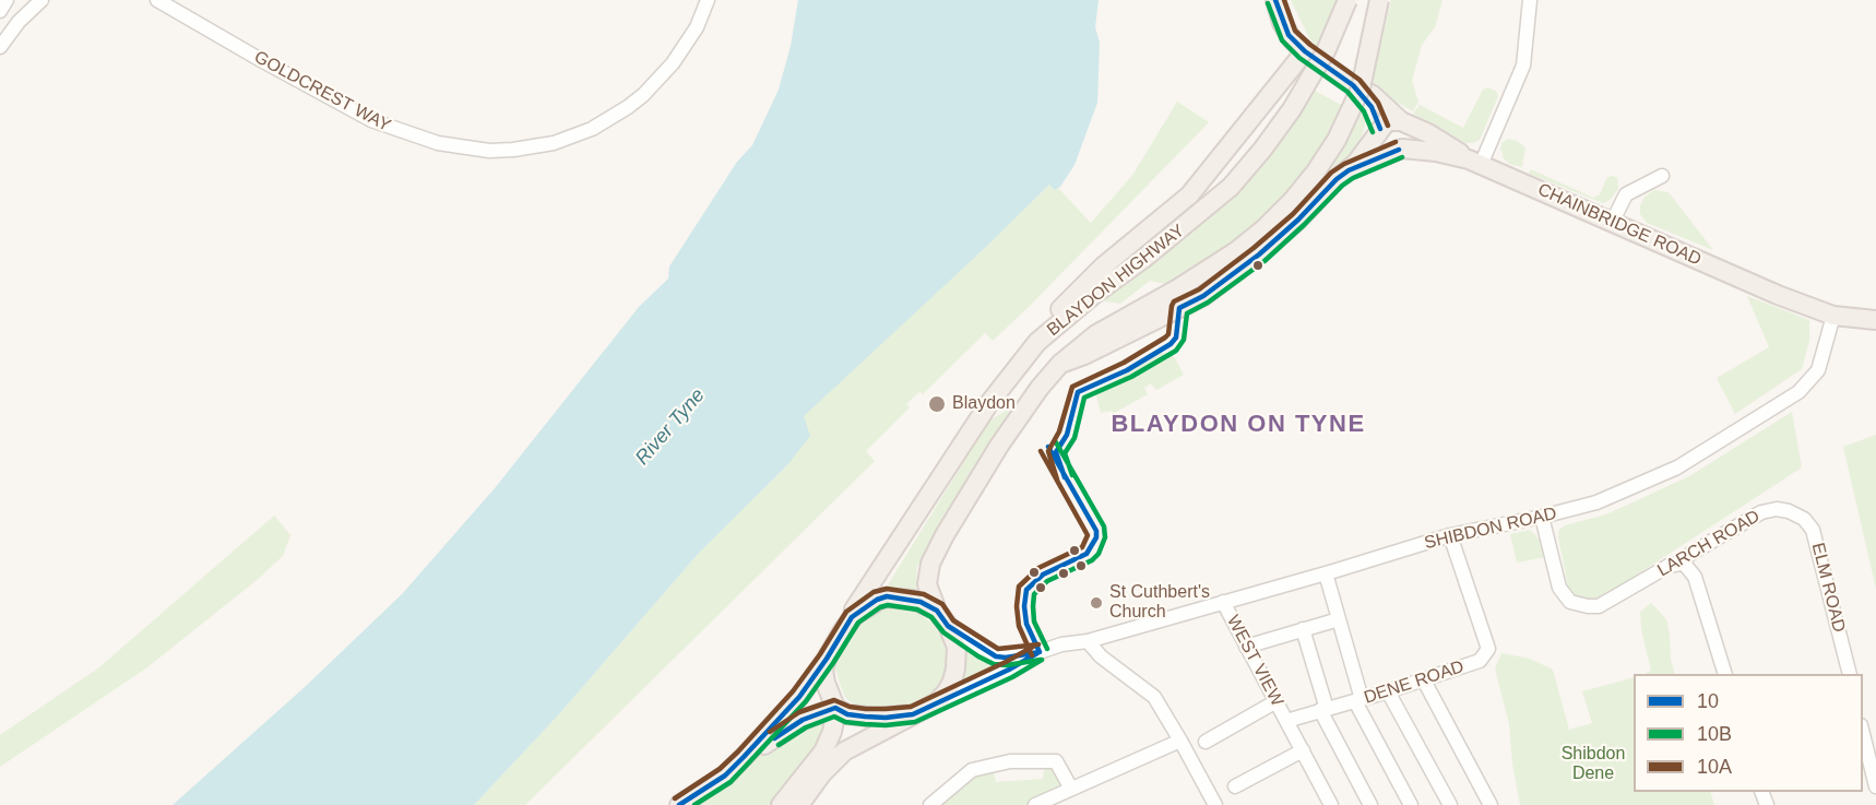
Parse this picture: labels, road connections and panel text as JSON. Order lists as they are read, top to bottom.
{
  "streets": {
    "main road": ["CHAINBRIDGE ROAD", "BLAYDON HIGHWAY"],
    "street": [
      "GOLDCREST WAY",
      "SHIBDON ROAD",
      "LARCH ROAD",
      "ELM ROAD",
      "WEST VIEW",
      "DENE ROAD"
    ]
  },
  "crossings": [
    ["CHAINBRIDGE ROAD", "SHIBDON ROAD"],
    ["SHIBDON ROAD", "LARCH ROAD"],
    ["SHIBDON ROAD", "WEST VIEW"],
    ["SHIBDON ROAD", "DENE ROAD"],
    ["LARCH ROAD", "ELM ROAD"],
    ["WEST VIEW", "DENE ROAD"]
  ],
  "districts": ["BLAYDON ON TYNE"],
  "water": ["River Tyne"],
  "parks": ["Shibdon Dene"],
  "places": ["Blaydon", "St Cuthbert's Church"],
  "lines": ["transit line 10", "transit line 10A", "transit line 10B"],
  "legend": ["10", "10B", "10A"]
}
